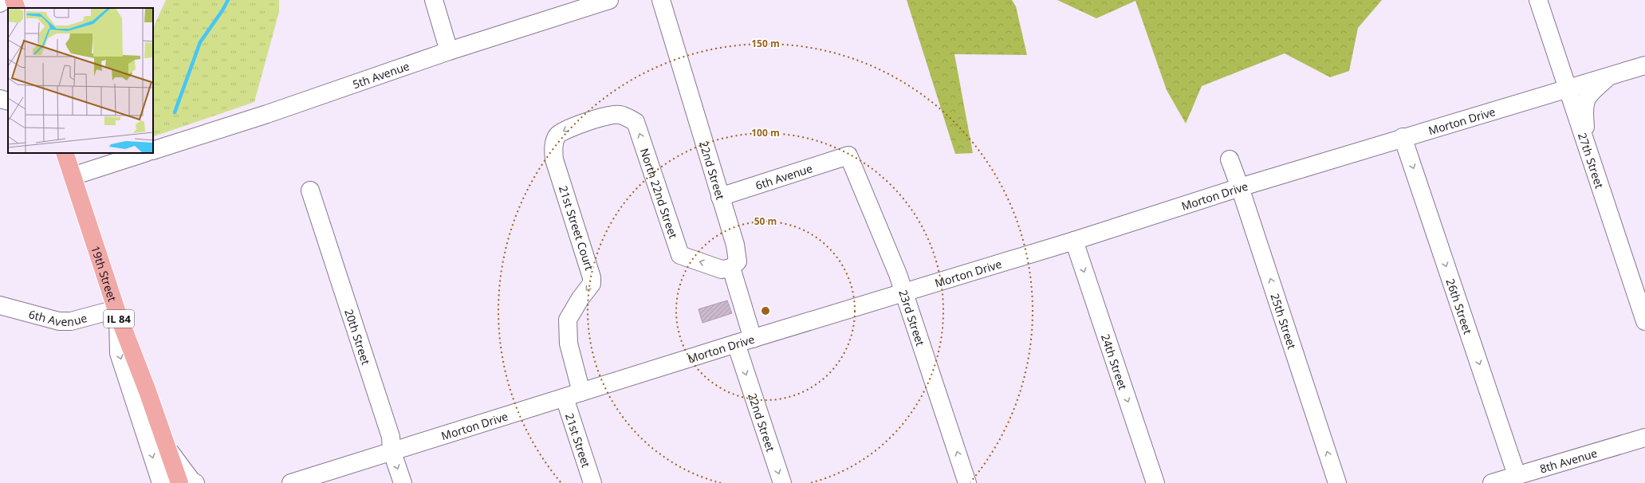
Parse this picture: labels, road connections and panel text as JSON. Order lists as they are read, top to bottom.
{
  "streets": {
    "main road": ["19th Street", "IL 84"],
    "street": [
      "5th Avenue",
      "Morton Drive",
      "27th Street",
      "22nd Street",
      "6th Avenue",
      "North 22nd Street",
      "21st Street Court",
      "26th Street",
      "23rd Street",
      "25th Street",
      "20th Street",
      "24th Street",
      "21st Street",
      "8th Avenue"
    ]
  },
  "crossings": [
    ["Morton Drive", "27th Street"],
    ["Morton Drive", "22nd Street"],
    ["Morton Drive", "21st Street Court"],
    ["Morton Drive", "26th Street"],
    ["Morton Drive", "23rd Street"],
    ["Morton Drive", "25th Street"],
    ["Morton Drive", "20th Street"],
    ["Morton Drive", "24th Street"],
    ["Morton Drive", "21st Street"],
    ["22nd Street", "6th Avenue"],
    ["22nd Street", "North 22nd Street"],
    ["6th Avenue", "19th Street"],
    ["6th Avenue", "23rd Street"],
    ["North 22nd Street", "21st Street Court"],
    ["21st Street Court", "21st Street"],
    ["26th Street", "8th Avenue"]
  ],
  "one_way": [
    "North 22nd Street",
    "21st Street Court",
    "26th Street",
    "23rd Street",
    "25th Street",
    "24th Street"
  ],
  "rings": ["150 m", "100 m", "50 m"]
}
